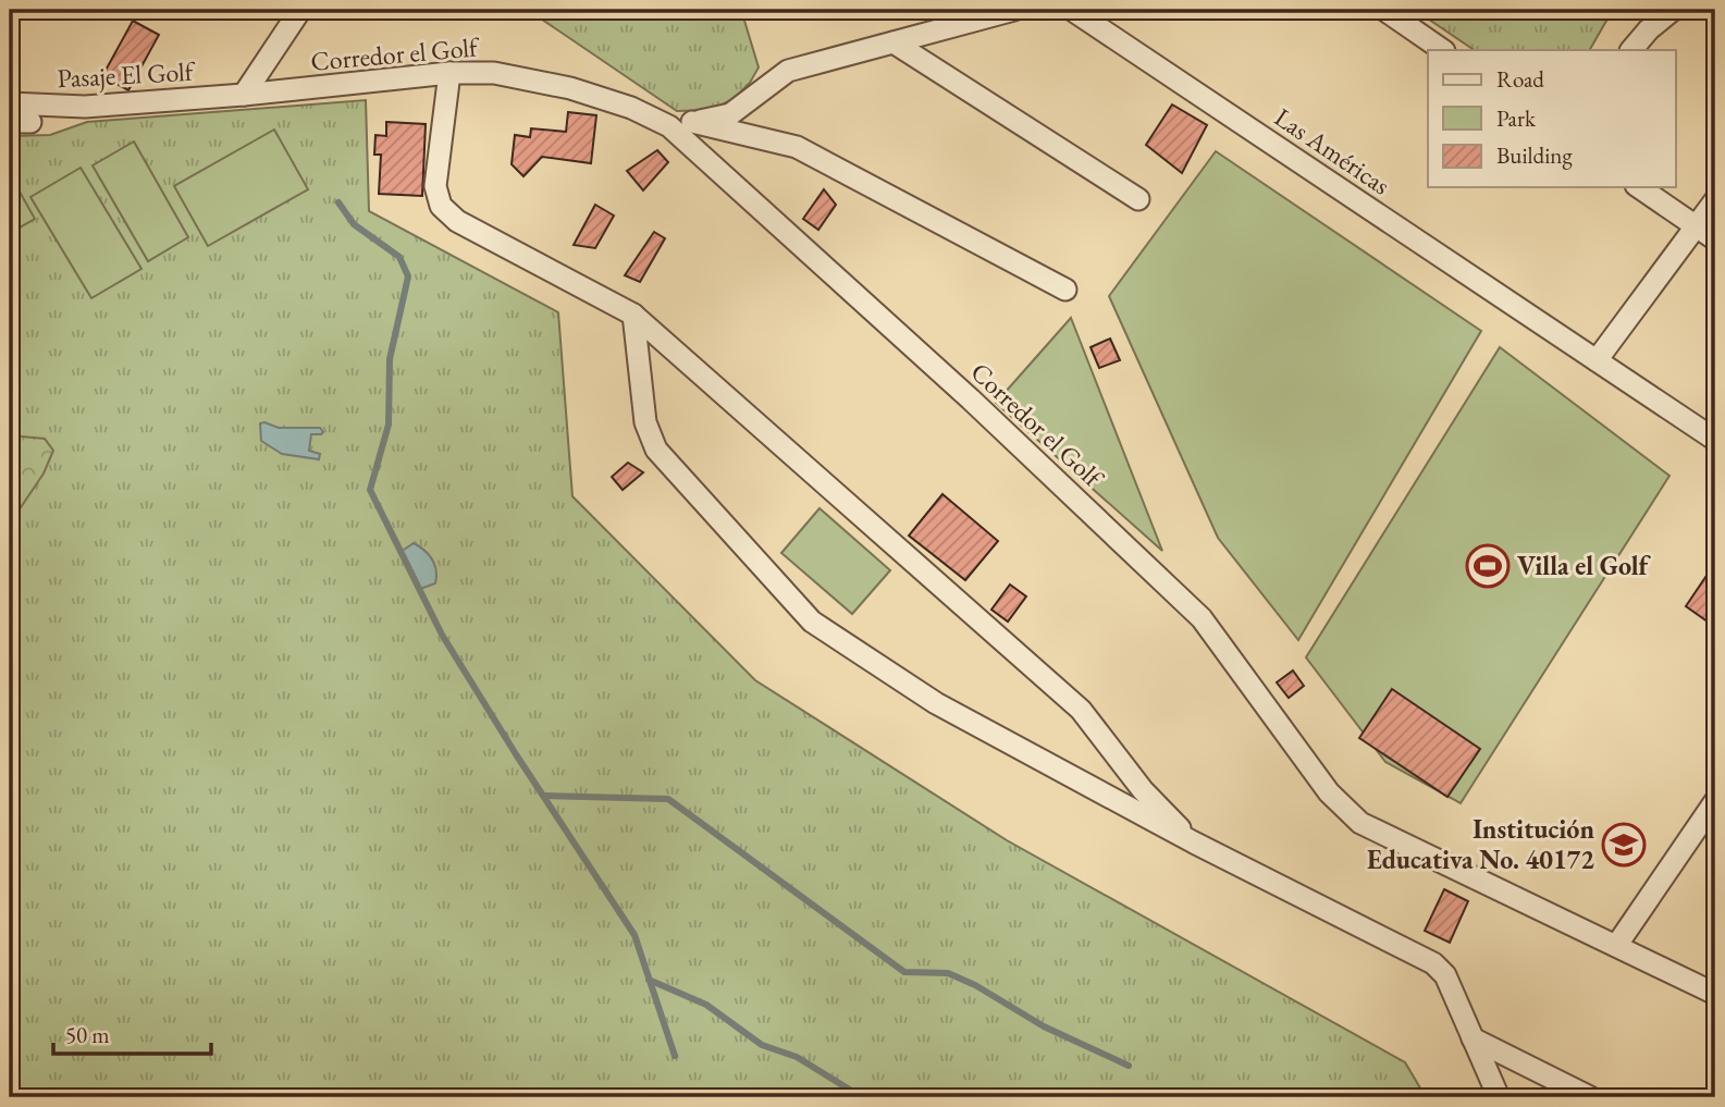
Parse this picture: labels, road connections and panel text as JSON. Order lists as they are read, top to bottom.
{
  "streets": {
    "street": ["Corredor el Golf", "Pasaje El Golf", "Las Américas"]
  },
  "crossings": [
    ["Corredor el Golf", "Pasaje El Golf"]
  ],
  "places": {
    "sports": ["Villa el Golf"],
    "school or university": ["Institución Educativa No. 40172"]
  },
  "legend": ["Road", "Park", "Building"],
  "scale_bar": "50 m"
}
